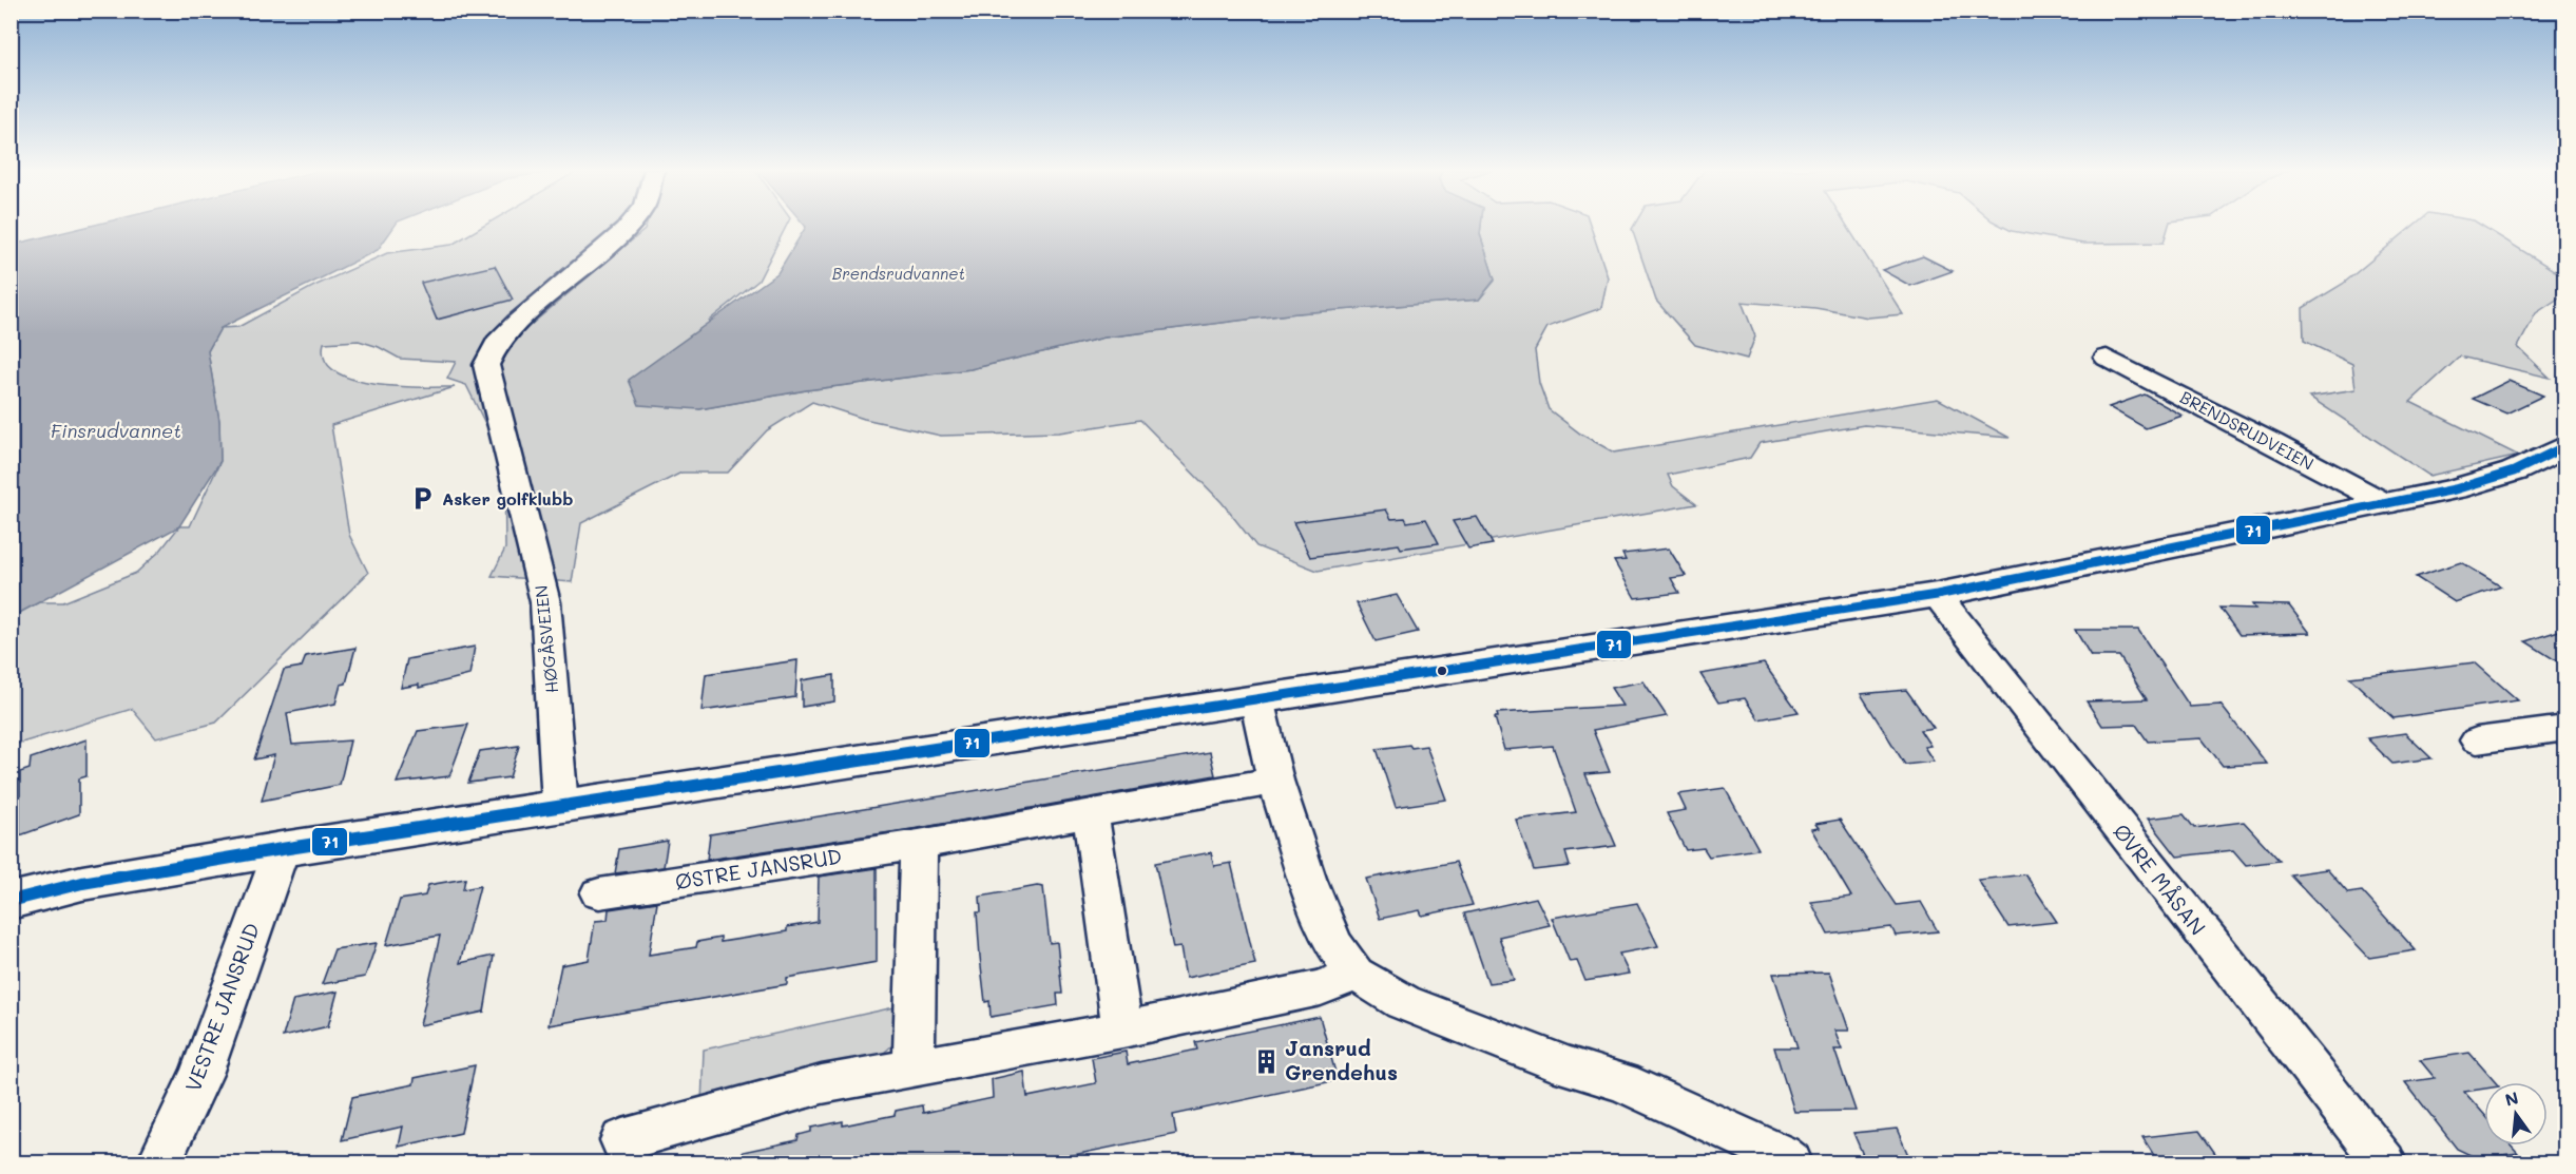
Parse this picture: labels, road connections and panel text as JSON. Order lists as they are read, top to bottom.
{
  "streets": {
    "street": [
      "BRENDSRUDVEIEN",
      "HØGÅSVEIEN",
      "ØSTRE JANSRUD",
      "ØVRE MÅSAN",
      "VESTRE JANSRUD"
    ]
  },
  "water": ["Brendsrudvannet", "Finsrudvannet"],
  "places": {
    "parking": ["Asker golfklubb"],
    "building": ["Jansrud Grendehus"]
  },
  "lines": ["transit line 71"],
  "north": "top"
}
